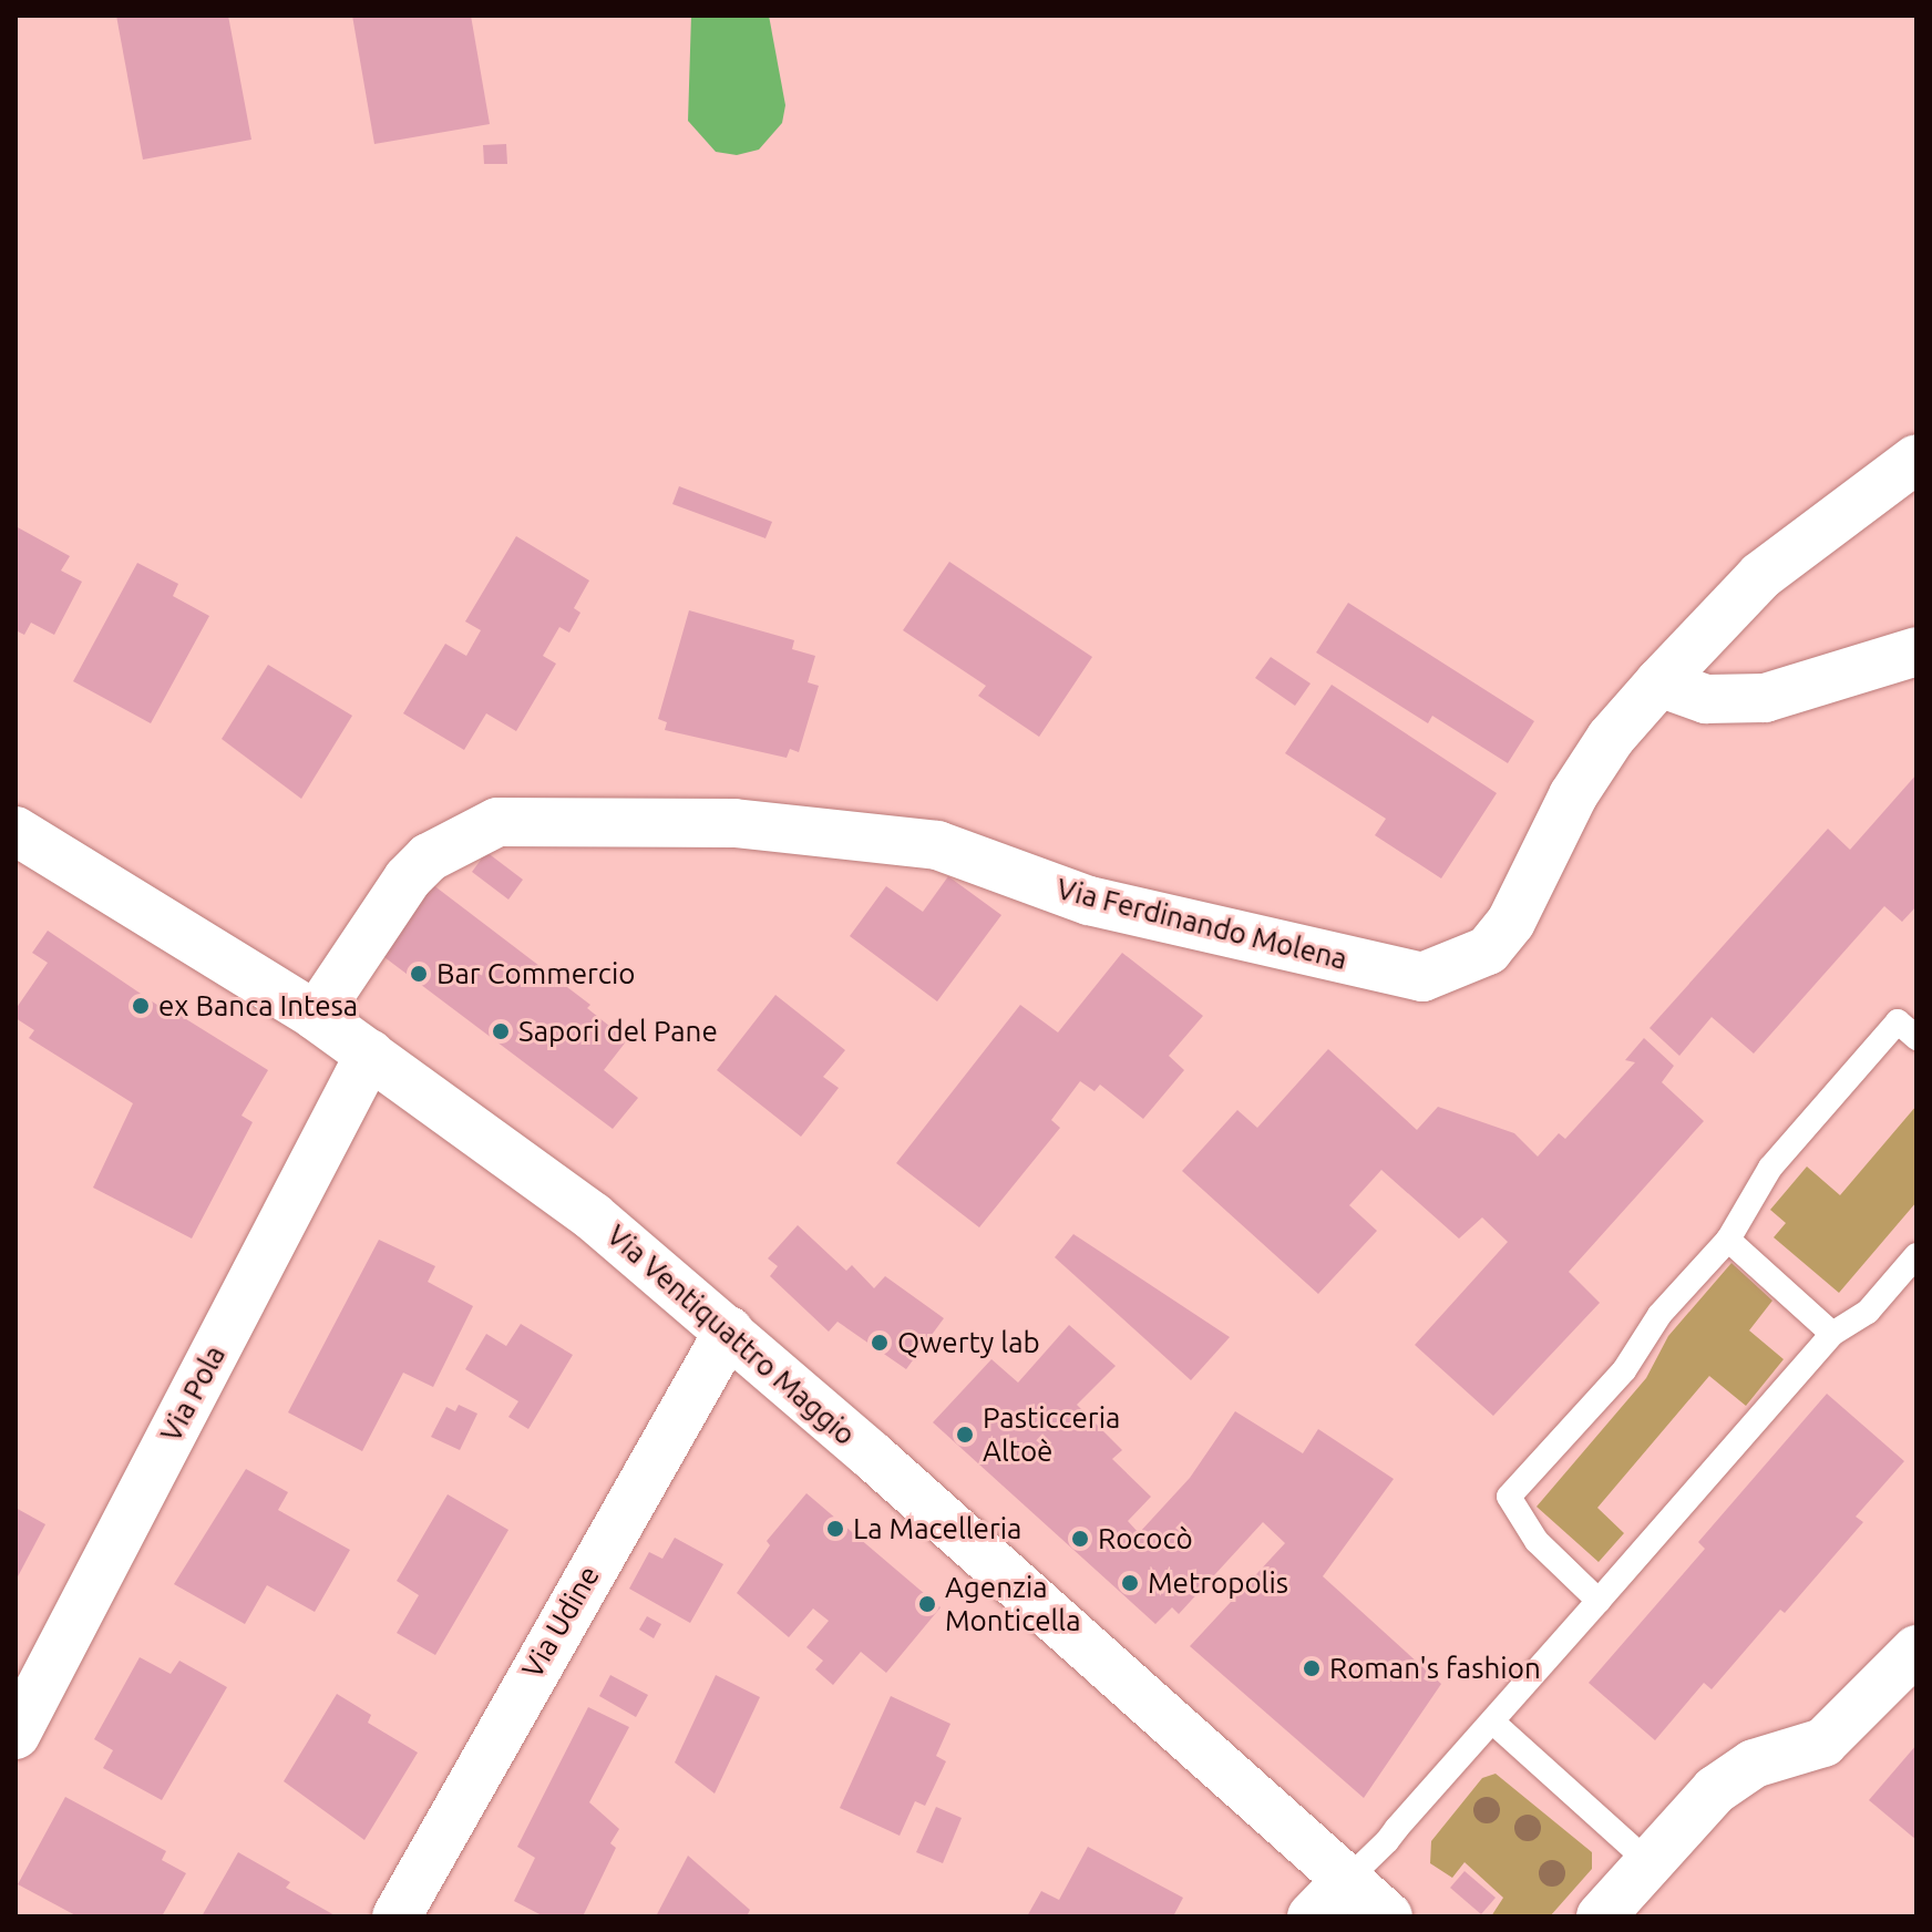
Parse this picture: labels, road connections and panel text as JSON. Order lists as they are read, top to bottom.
{
  "streets": {
    "street": [
      "Via Ferdinando Molena",
      "Via Ventiquattro Maggio",
      "Via Pola",
      "Via Udine"
    ]
  },
  "crossings": [
    ["Via Ferdinando Molena", "Via Ventiquattro Maggio"],
    ["Via Ventiquattro Maggio", "Via Pola"],
    ["Via Ventiquattro Maggio", "Via Udine"]
  ],
  "places": [
    "Bar Commercio",
    "ex Banca Intesa",
    "Sapori del Pane",
    "Qwerty lab",
    "Pasticceria Altoè",
    "La Macelleria",
    "Rococò",
    "Metropolis",
    "Agenzia Monticella",
    "Roman's fashion"
  ]
}
